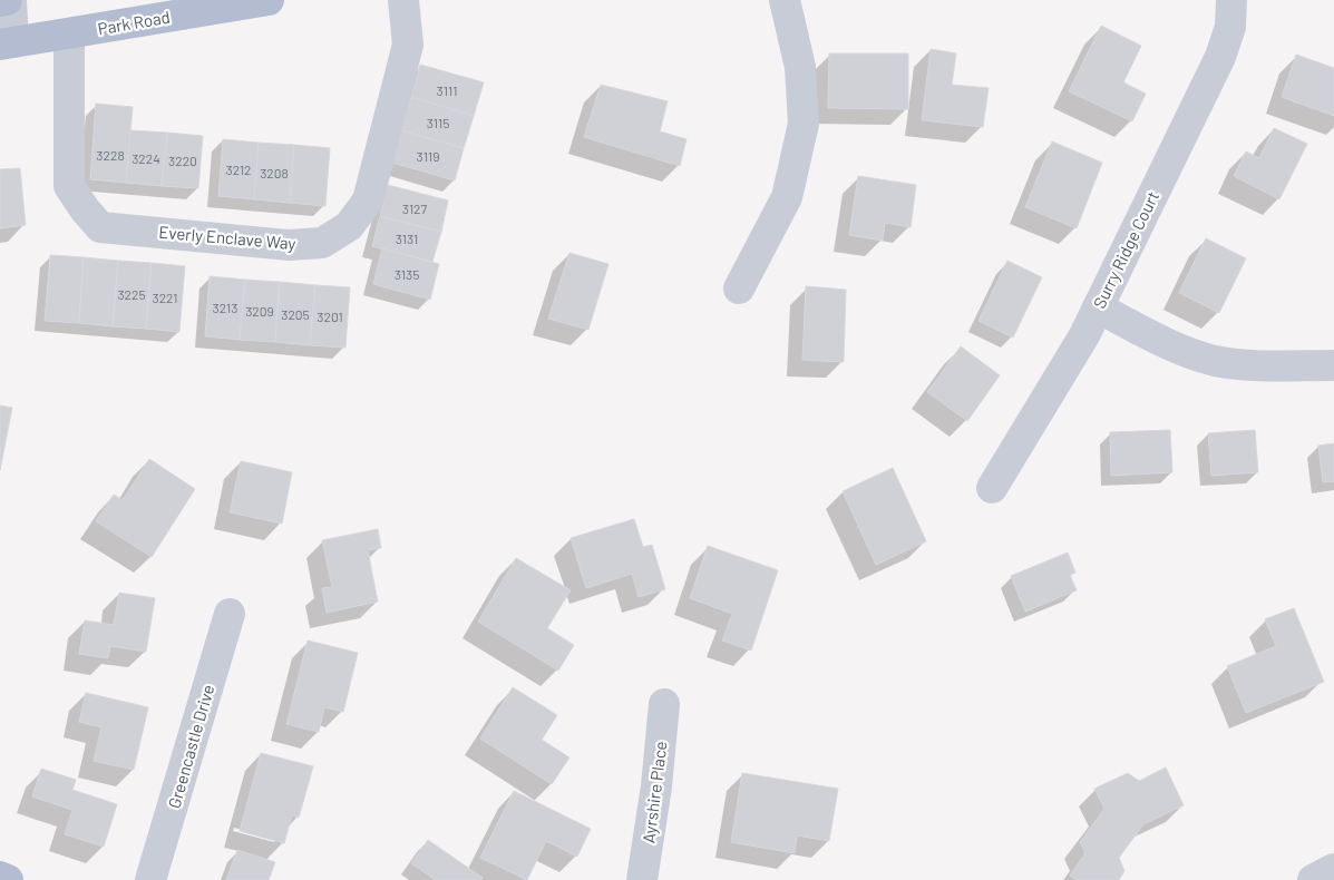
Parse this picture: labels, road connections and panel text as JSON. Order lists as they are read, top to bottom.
{
  "streets": {
    "main road": ["Park Road"],
    "street": [
      "Everly Enclave Way",
      "Surry Ridge Court",
      "Greencastle Drive",
      "Ayrshire Place"
    ]
  },
  "crossings": [
    ["Park Road", "Everly Enclave Way"]
  ],
  "house_numbers": [
    "3111",
    "3115",
    "3228",
    "3119",
    "3224",
    "3220",
    "3212",
    "3208",
    "3127",
    "3131",
    "3135",
    "3225",
    "3221",
    "3213",
    "3209",
    "3205",
    "3201"
  ]
}
